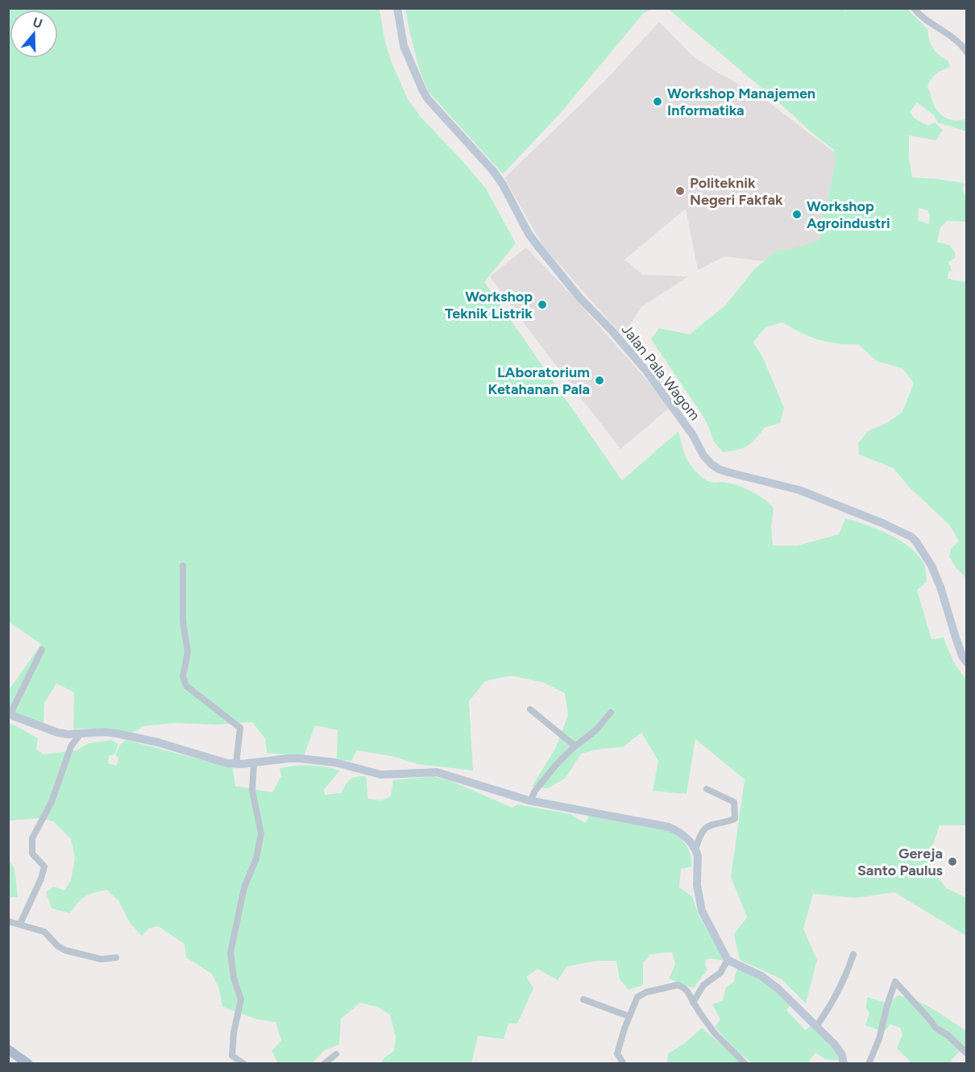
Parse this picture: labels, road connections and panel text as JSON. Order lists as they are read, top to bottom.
{
  "streets": {
    "main road": ["Jalan Pala Wagom"]
  },
  "places": [
    "Workshop Manajemen Informatika",
    "Politeknik Negeri Fakfak",
    "Workshop Agroindustri",
    "Workshop Teknik Listrik",
    "LAboratorium Ketahanan Pala",
    "Gereja Santo Paulus"
  ],
  "north": "top"
}
